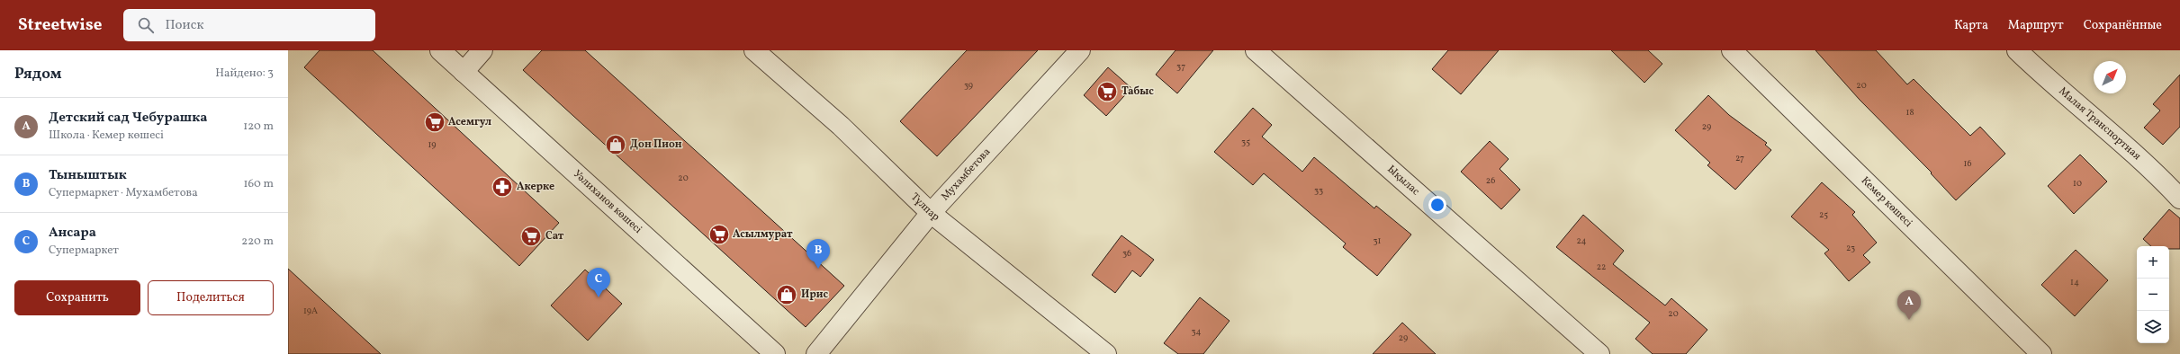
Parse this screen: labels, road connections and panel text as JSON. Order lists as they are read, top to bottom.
{
  "streets": {
    "street": [
      "Малая Транспортная",
      "Мухамбетова",
      "Ықылас",
      "Кемер көшесі",
      "Уәлиханов көшесі",
      "Тұлпар"
    ]
  },
  "crossings": [
    ["Мухамбетова", "Тұлпар"]
  ],
  "places": {
    "supermarket": [
      "Табыс",
      "Асемгул",
      "Асылмурат",
      "Сат"
    ],
    "shop": ["Дон Пион", "Ирис"],
    "pharmacy": ["Акерке"]
  },
  "house_numbers": [
    "37",
    "39",
    "20",
    "18",
    "29",
    "35",
    "19",
    "27",
    "16",
    "20",
    "26",
    "10",
    "33",
    "25",
    "31",
    "24",
    "23",
    "36",
    "22",
    "14",
    "19А",
    "20",
    "34",
    "29"
  ],
  "north": "top right",
  "page": {
    "header": "Streetwise",
    "search": "Поиск",
    "nav": ["Карта", "Маршрут", "Сохранённые"],
    "heading": ["Рядом", "Найдено: 3"],
    "list": [
      {
        "mark": "A",
        "name": "Детский сад Чебурашка",
        "note": "Школа · Кемер көшесі",
        "value": "120 m"
      },
      {
        "mark": "B",
        "name": "Тыныштык",
        "note": "Супермаркет · Мухамбетова",
        "value": "160 m"
      },
      {
        "mark": "C",
        "name": "Ансара",
        "note": "Супермаркет",
        "value": "220 m"
      }
    ],
    "pins": ["B", "C", "A"],
    "map_buttons": ["+", "−"],
    "buttons": ["Сохранить", "Поделиться"]
  }
}
